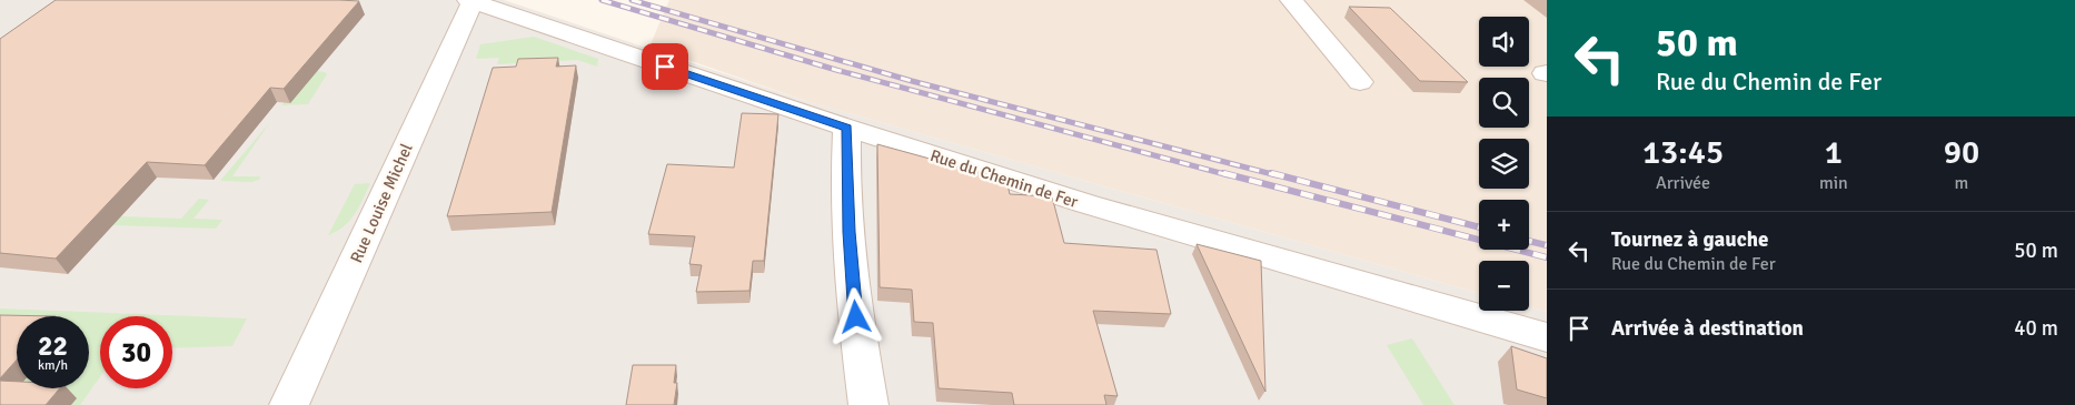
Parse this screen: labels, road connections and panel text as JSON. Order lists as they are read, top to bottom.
{
  "streets": {
    "street": ["Rue du Chemin de Fer", "Rue Louise Michel"]
  },
  "crossings": [
    ["Rue du Chemin de Fer", "Rue Louise Michel"]
  ],
  "page": {
    "turn": ["50 m", "Rue du Chemin de Fer"],
    "map_buttons": ["+", "−"],
    "eta": [
      "13:45",
      "Arrivée",
      "1",
      "min",
      "90",
      "m"
    ],
    "list": [
      {
        "name": "Tournez à gauche",
        "note": "Rue du Chemin de Fer",
        "value": "50 m"
      },
      {
        "name": "Arrivée à destination",
        "value": "40 m"
      }
    ],
    "speed": "22 km/h",
    "limit": "30"
  }
}
